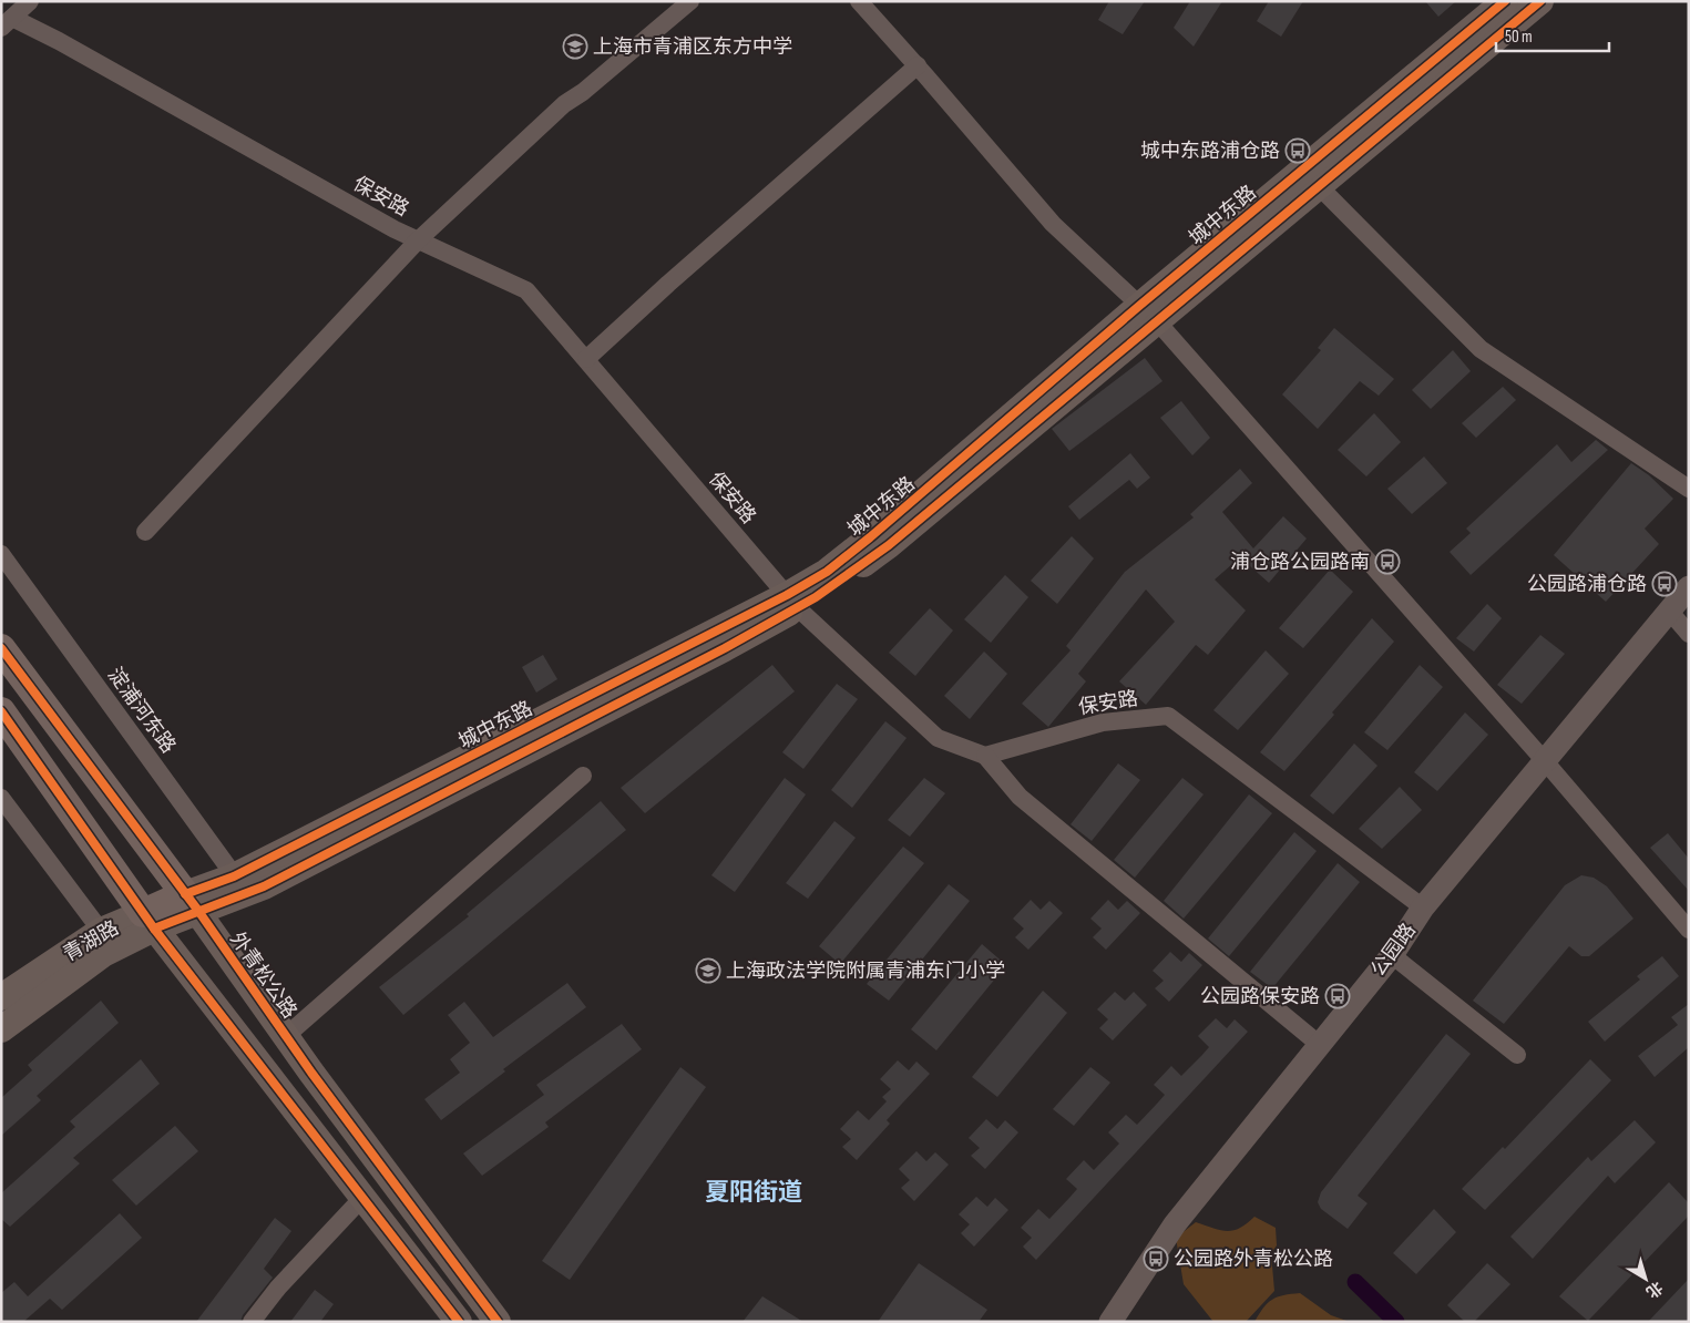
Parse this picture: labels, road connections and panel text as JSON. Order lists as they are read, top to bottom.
{
  "streets": {
    "main road": ["城中东路", "青湖路", "外青松公路"],
    "street": ["保安路", "淀浦河东路", "公园路"]
  },
  "crossings": [
    ["保安路", "城中东路"],
    ["保安路", "公园路"],
    ["城中东路", "淀浦河东路"],
    ["城中东路", "青湖路"],
    ["城中东路", "外青松公路"],
    ["青湖路", "外青松公路"]
  ],
  "districts": ["夏阳街道"],
  "places": {
    "school or university": ["上海市青浦区东方中学", "上海政法学院附属青浦东门小学"],
    "bus stop": [
      "城中东路浦仓路",
      "浦仓路公园路南",
      "公园路浦仓路",
      "公园路保安路",
      "公园路外青松公路"
    ]
  },
  "scale_bar": "50 m",
  "north": "bottom right"
}
